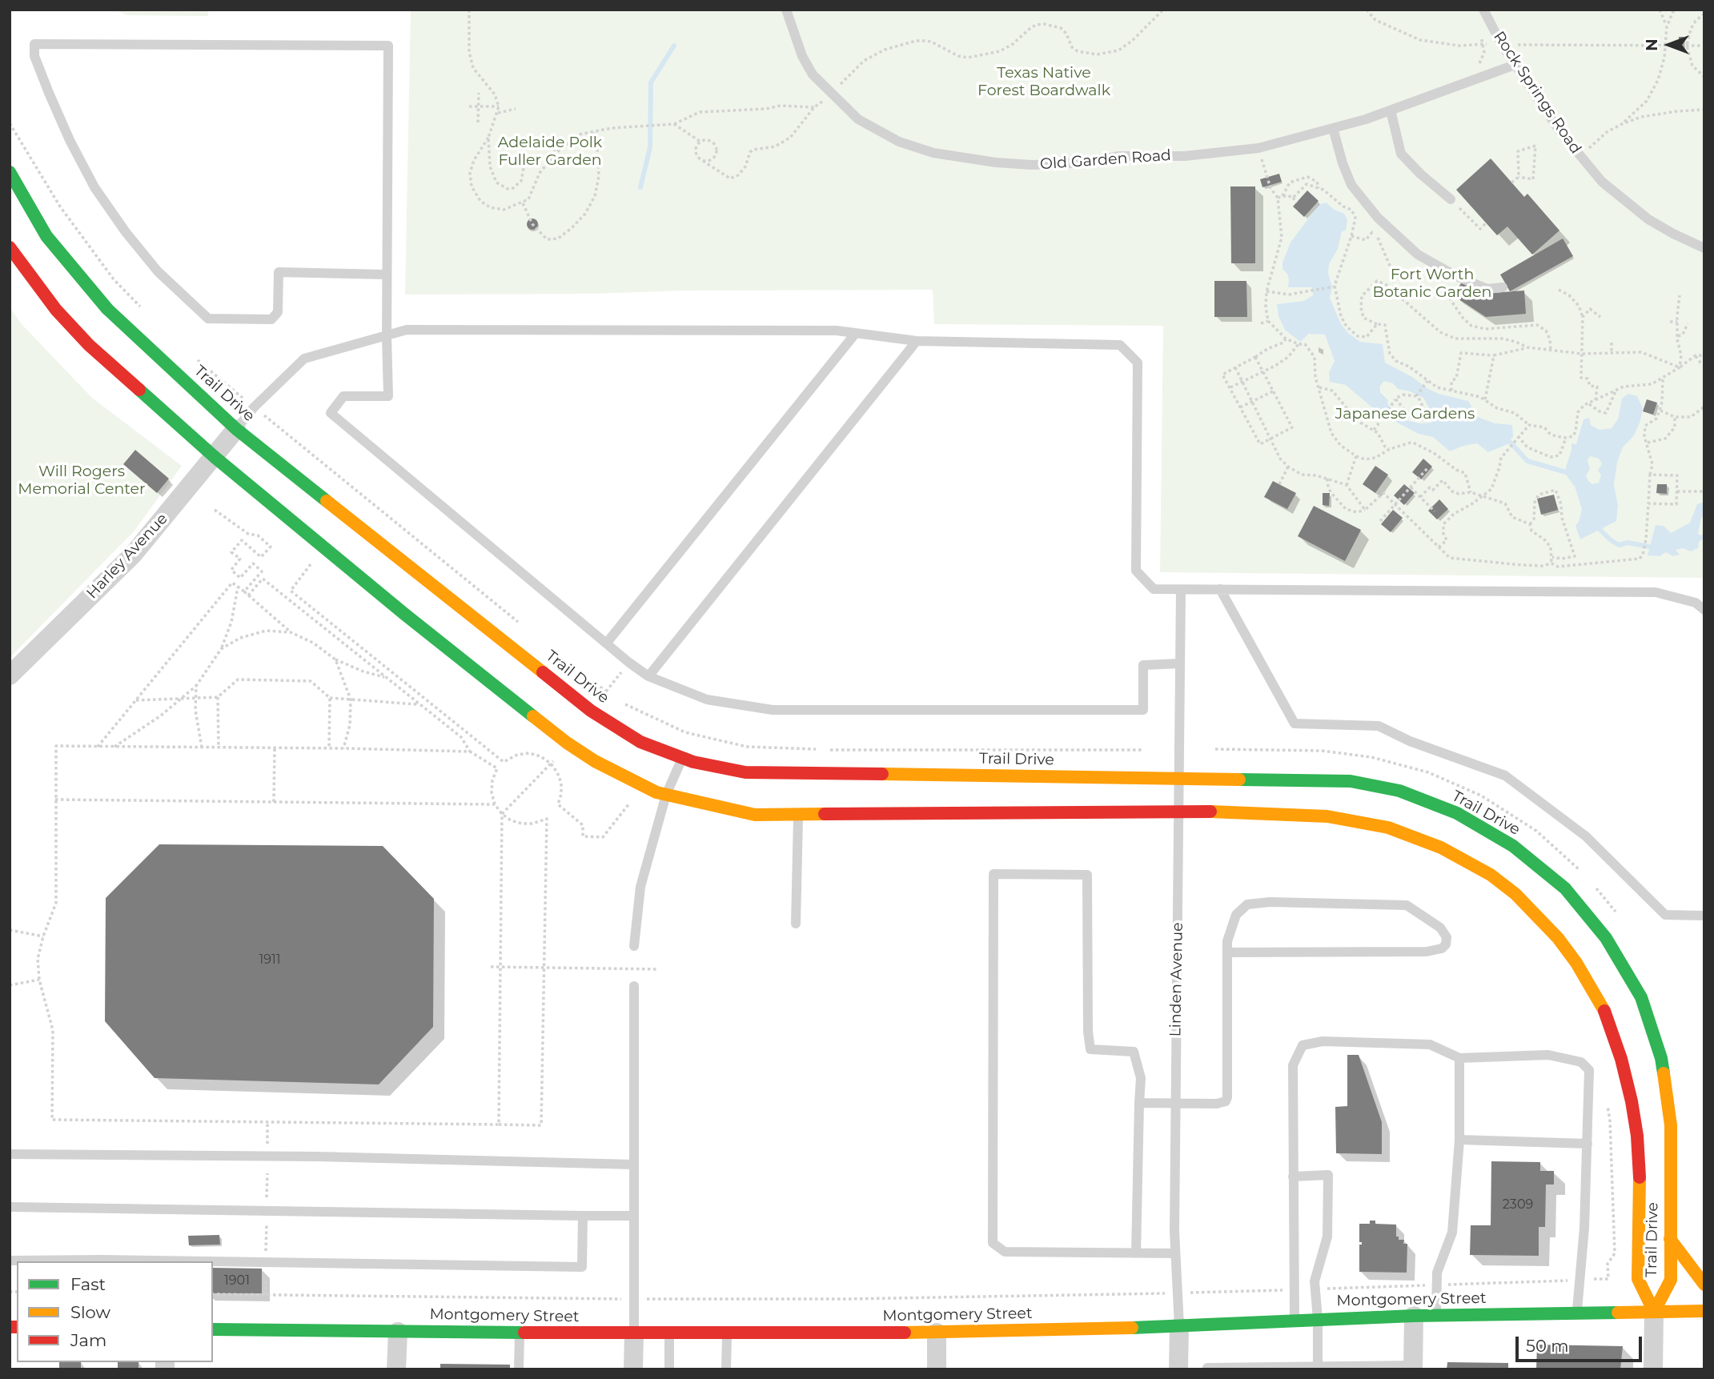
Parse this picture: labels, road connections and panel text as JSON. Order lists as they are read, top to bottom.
{
  "streets": {
    "street": [
      "Trail Drive",
      "Harley Avenue",
      "Linden Avenue",
      "Montgomery Street"
    ],
    "lane": ["Rock Springs Road", "Old Garden Road"]
  },
  "crossings": [
    ["Rock Springs Road", "Old Garden Road"],
    ["Trail Drive", "Harley Avenue"],
    ["Trail Drive", "Linden Avenue"],
    ["Trail Drive", "Montgomery Street"],
    ["Linden Avenue", "Montgomery Street"]
  ],
  "parks": [
    "Texas Native Forest Boardwalk",
    "Adelaide Polk Fuller Garden",
    "Fort Worth Botanic Garden",
    "Japanese Gardens",
    "Will Rogers Memorial Center"
  ],
  "house_numbers": ["1911", "2309", "1901"],
  "legend": ["Fast", "Slow", "Jam"],
  "scale_bar": "50 m",
  "north": "left"
}
